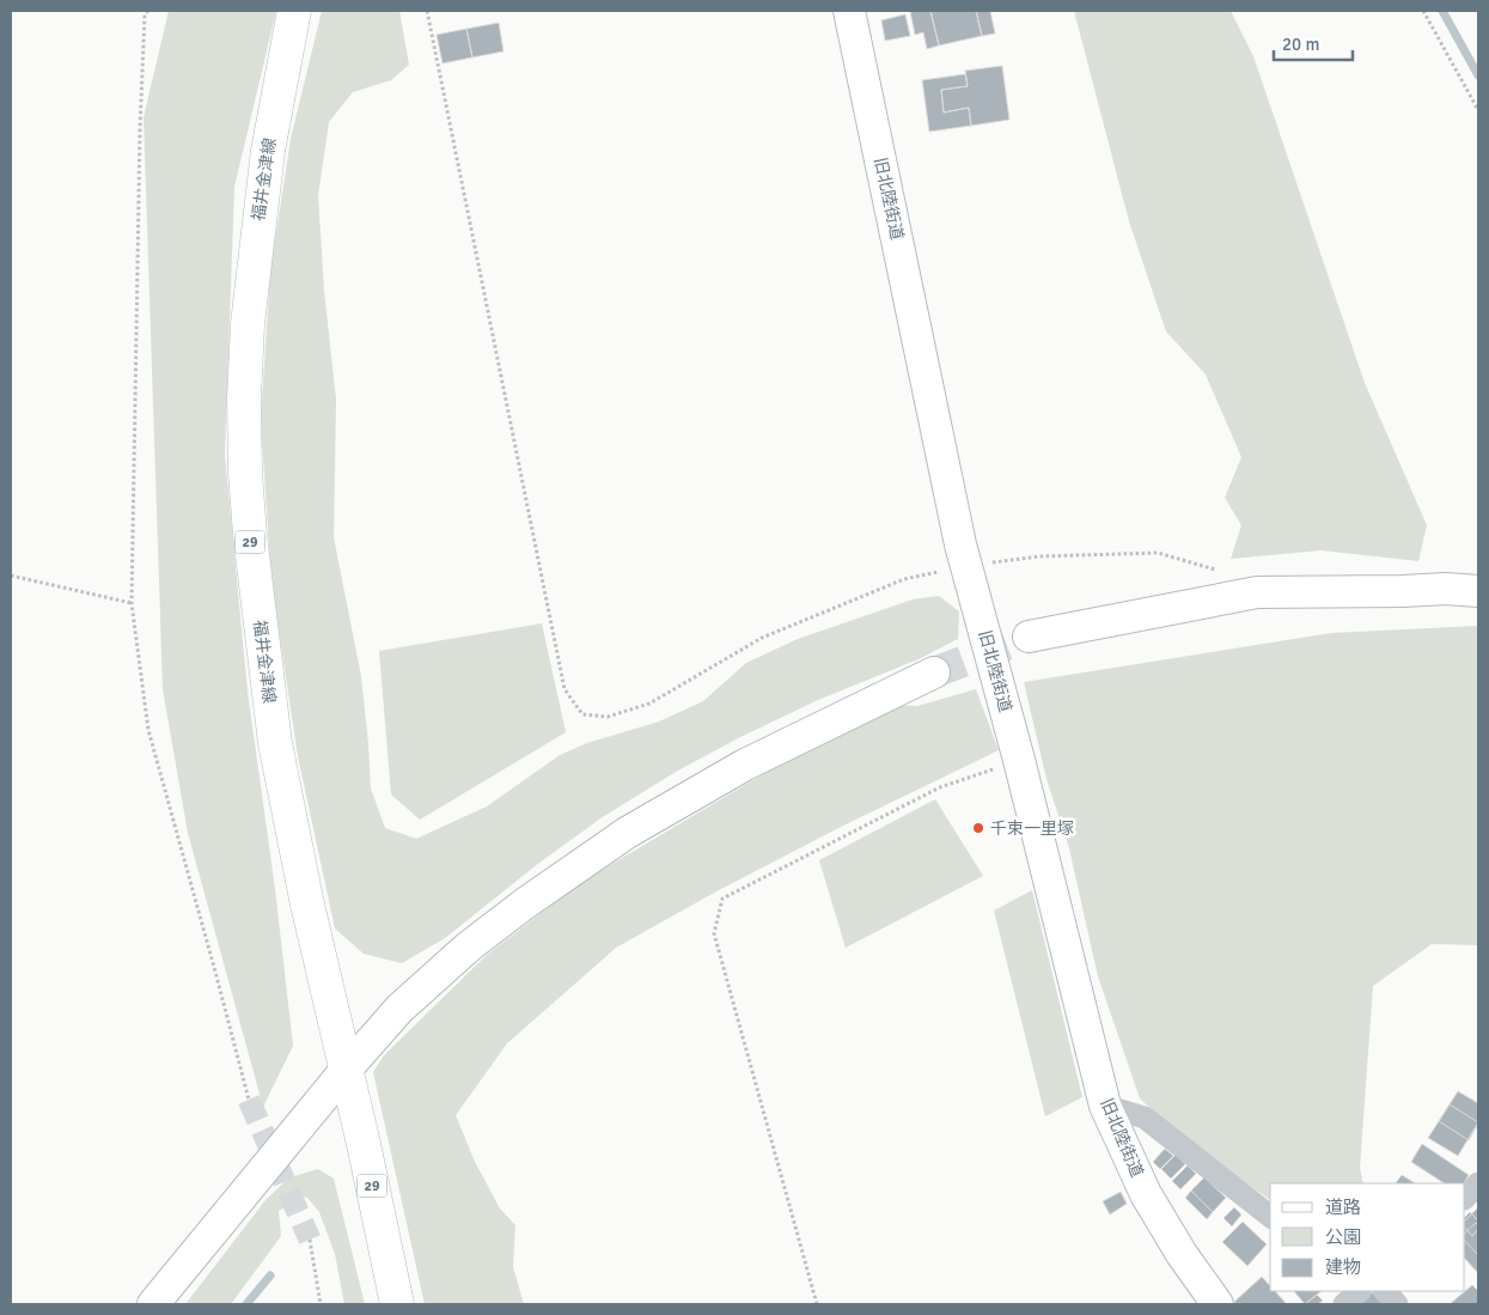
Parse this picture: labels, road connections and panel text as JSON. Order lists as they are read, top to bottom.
{
  "streets": {
    "main road": ["福井金津線", "29"],
    "street": ["旧北陸街道"]
  },
  "places": ["千束一里塚"],
  "legend": ["道路", "公園", "建物"],
  "scale_bar": "20 m"
}
